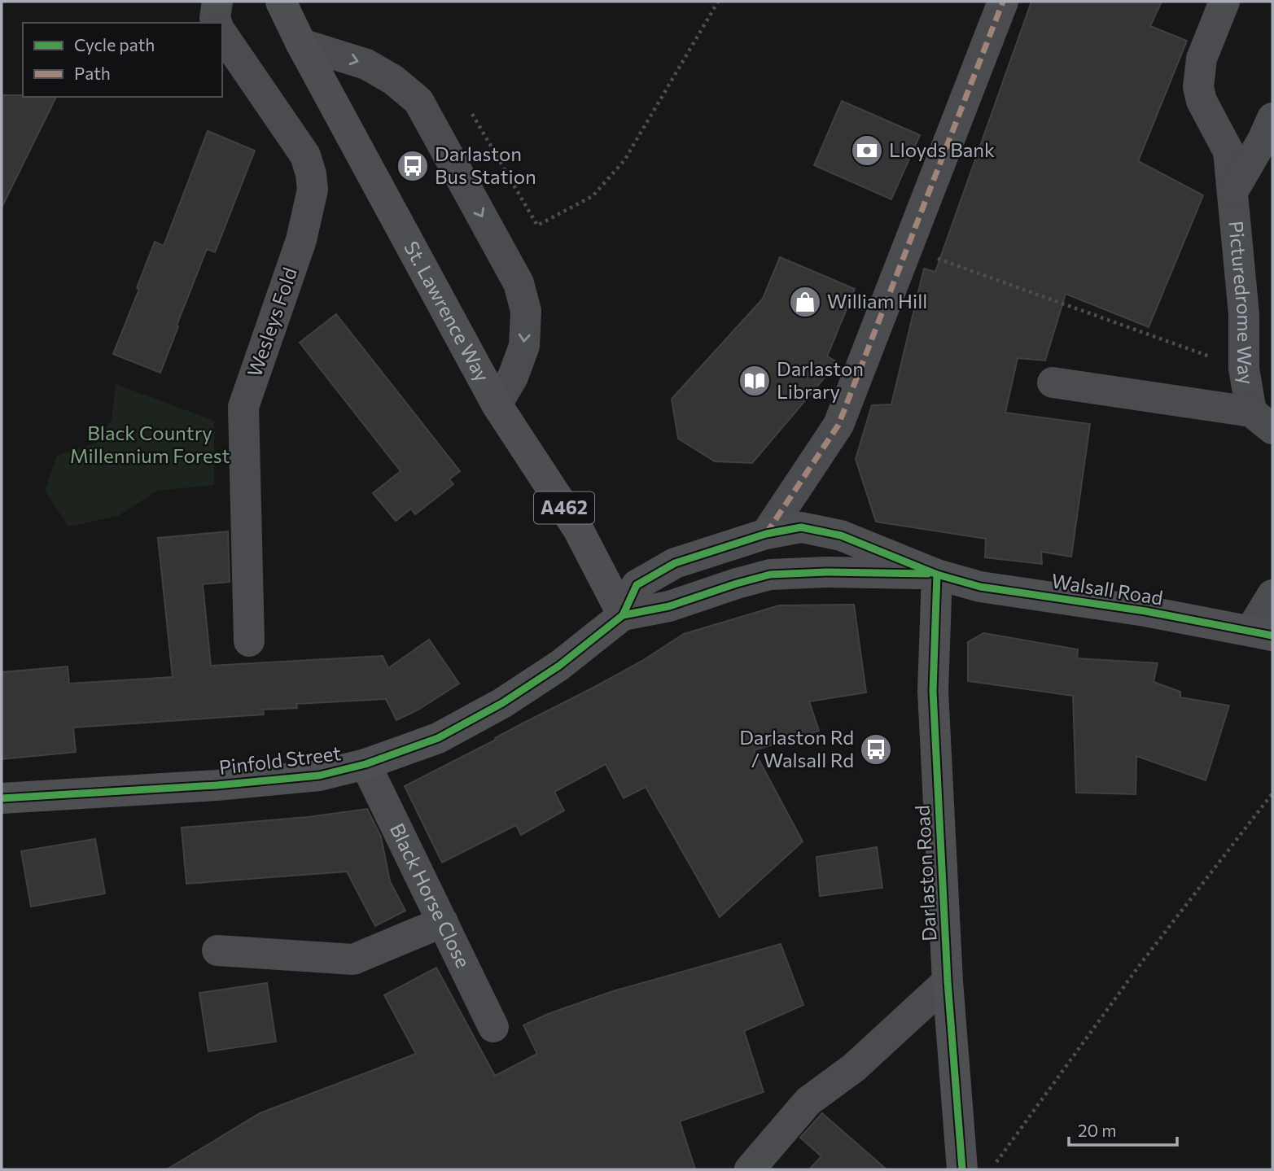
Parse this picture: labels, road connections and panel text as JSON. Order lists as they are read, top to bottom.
{
  "streets": {
    "main road": [
      "St. Lawrence Way",
      "A462",
      "Walsall Road",
      "Pinfold Street",
      "Darlaston Road"
    ],
    "street": ["Picturedrome Way", "Wesleys Fold", "Black Horse Close"]
  },
  "crossings": [
    ["St. Lawrence Way", "Pinfold Street"],
    ["Walsall Road", "Darlaston Road"],
    ["Pinfold Street", "Black Horse Close"]
  ],
  "parks": ["Black Country Millennium Forest"],
  "places": {
    "bank": ["Lloyds Bank"],
    "bus stop": ["Darlaston Bus Station", "Darlaston Rd / Walsall Rd"],
    "shop": ["William Hill"],
    "library": ["Darlaston Library"]
  },
  "legend": ["Cycle path", "Path"],
  "scale_bar": "20 m"
}
